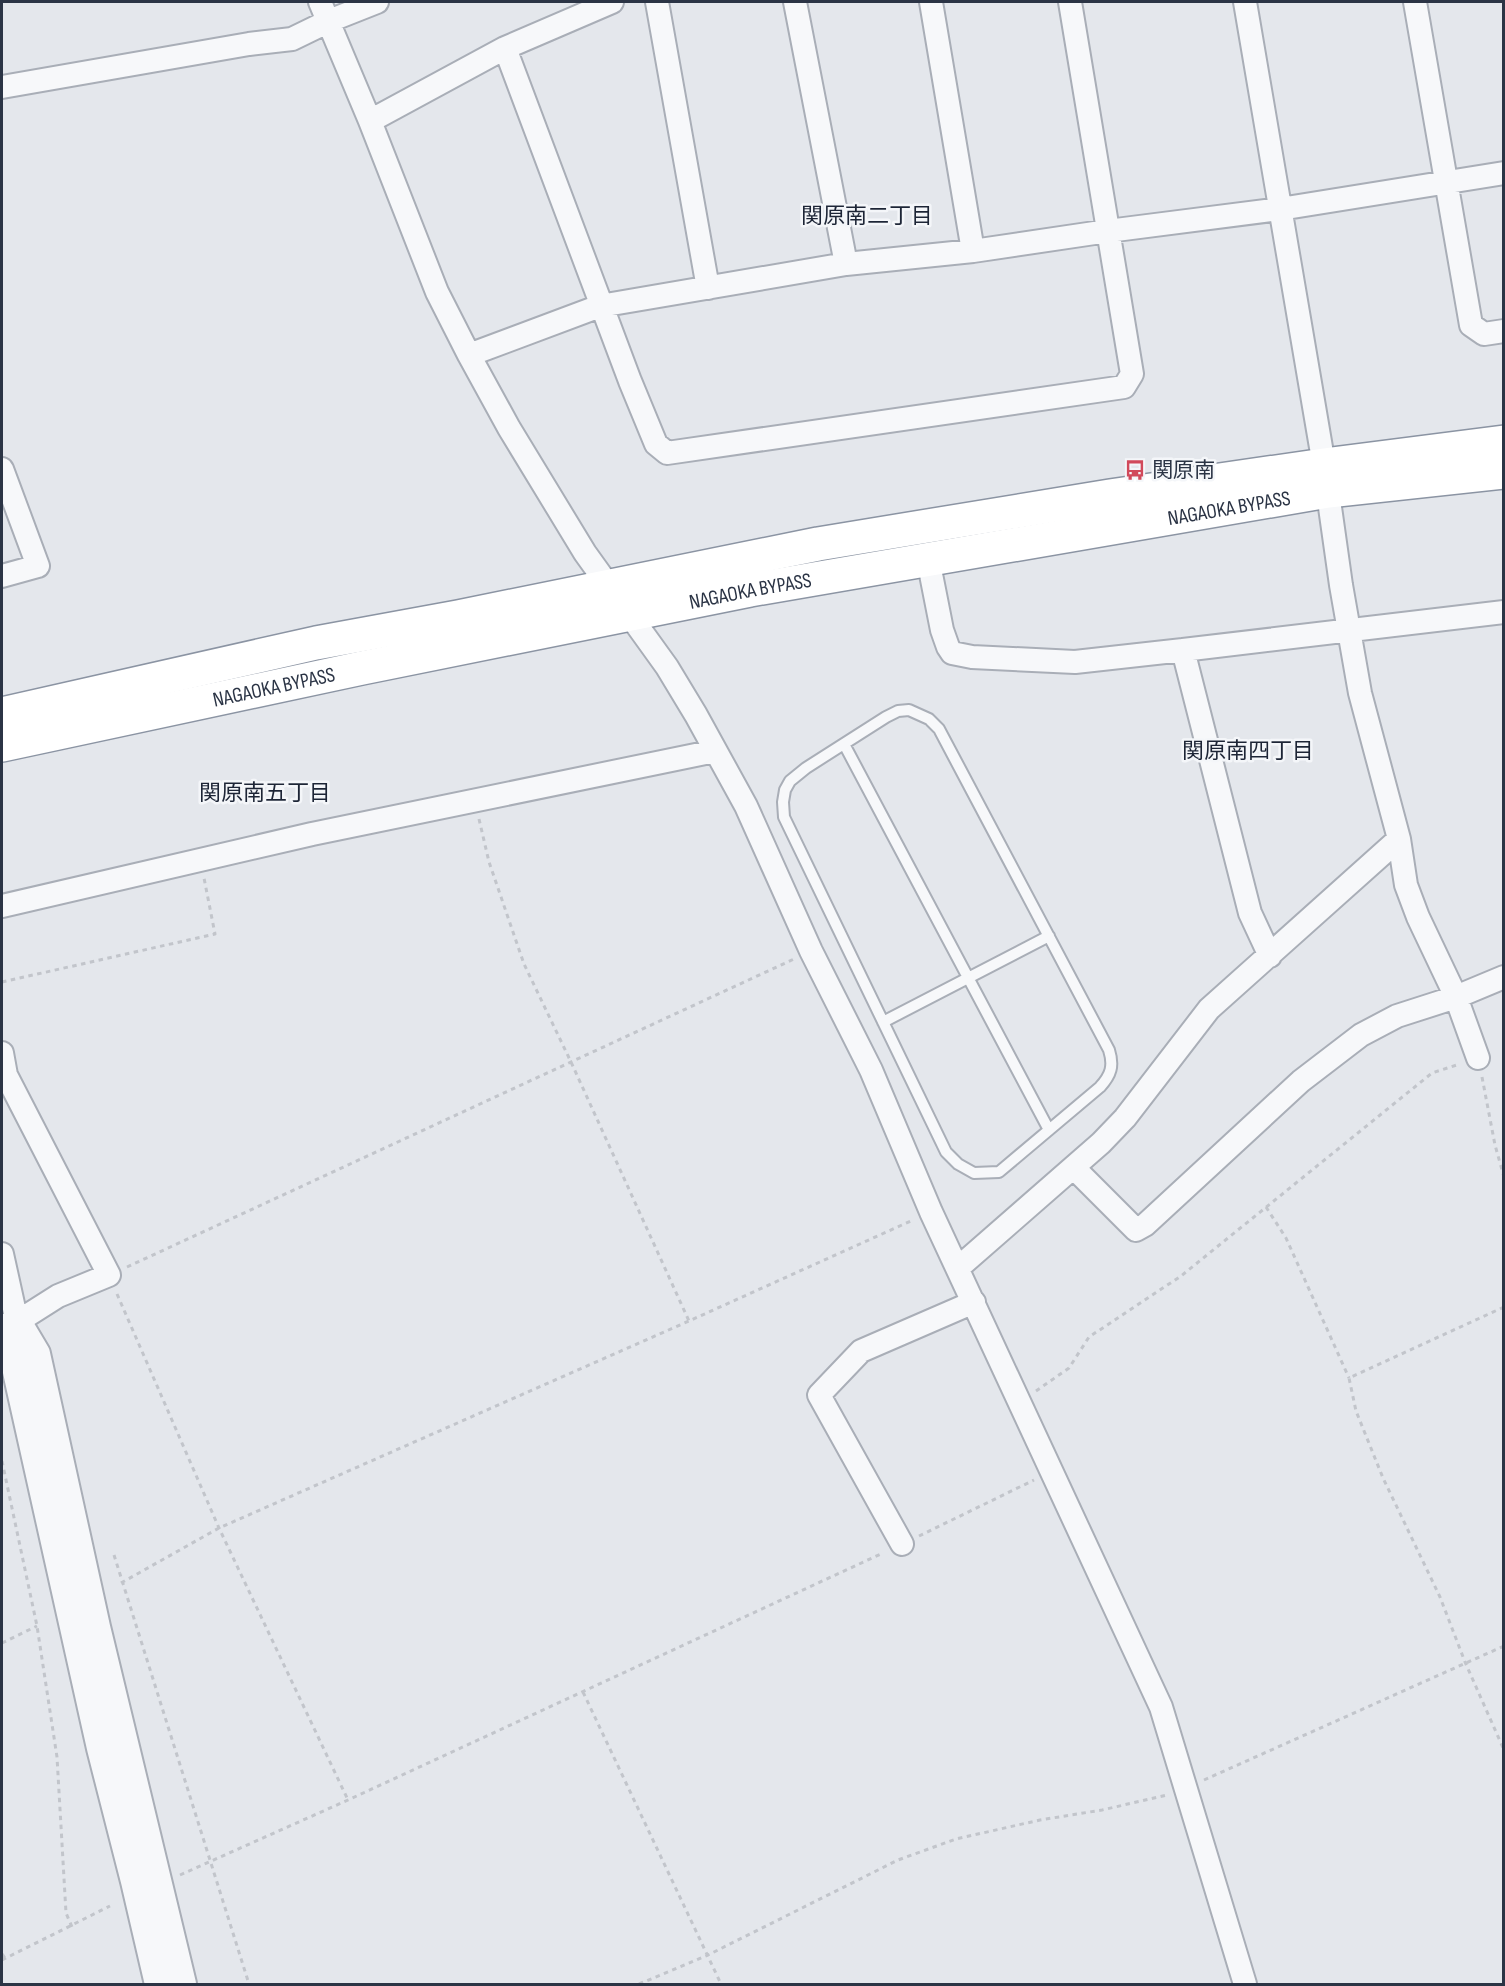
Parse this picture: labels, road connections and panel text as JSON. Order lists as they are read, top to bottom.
{
  "streets": {
    "highway": ["NAGAOKA BYPASS"]
  },
  "districts": ["関原南二丁目", "関原南四丁目", "関原南五丁目"],
  "places": {
    "bus stop": ["関原南"]
  }
}
